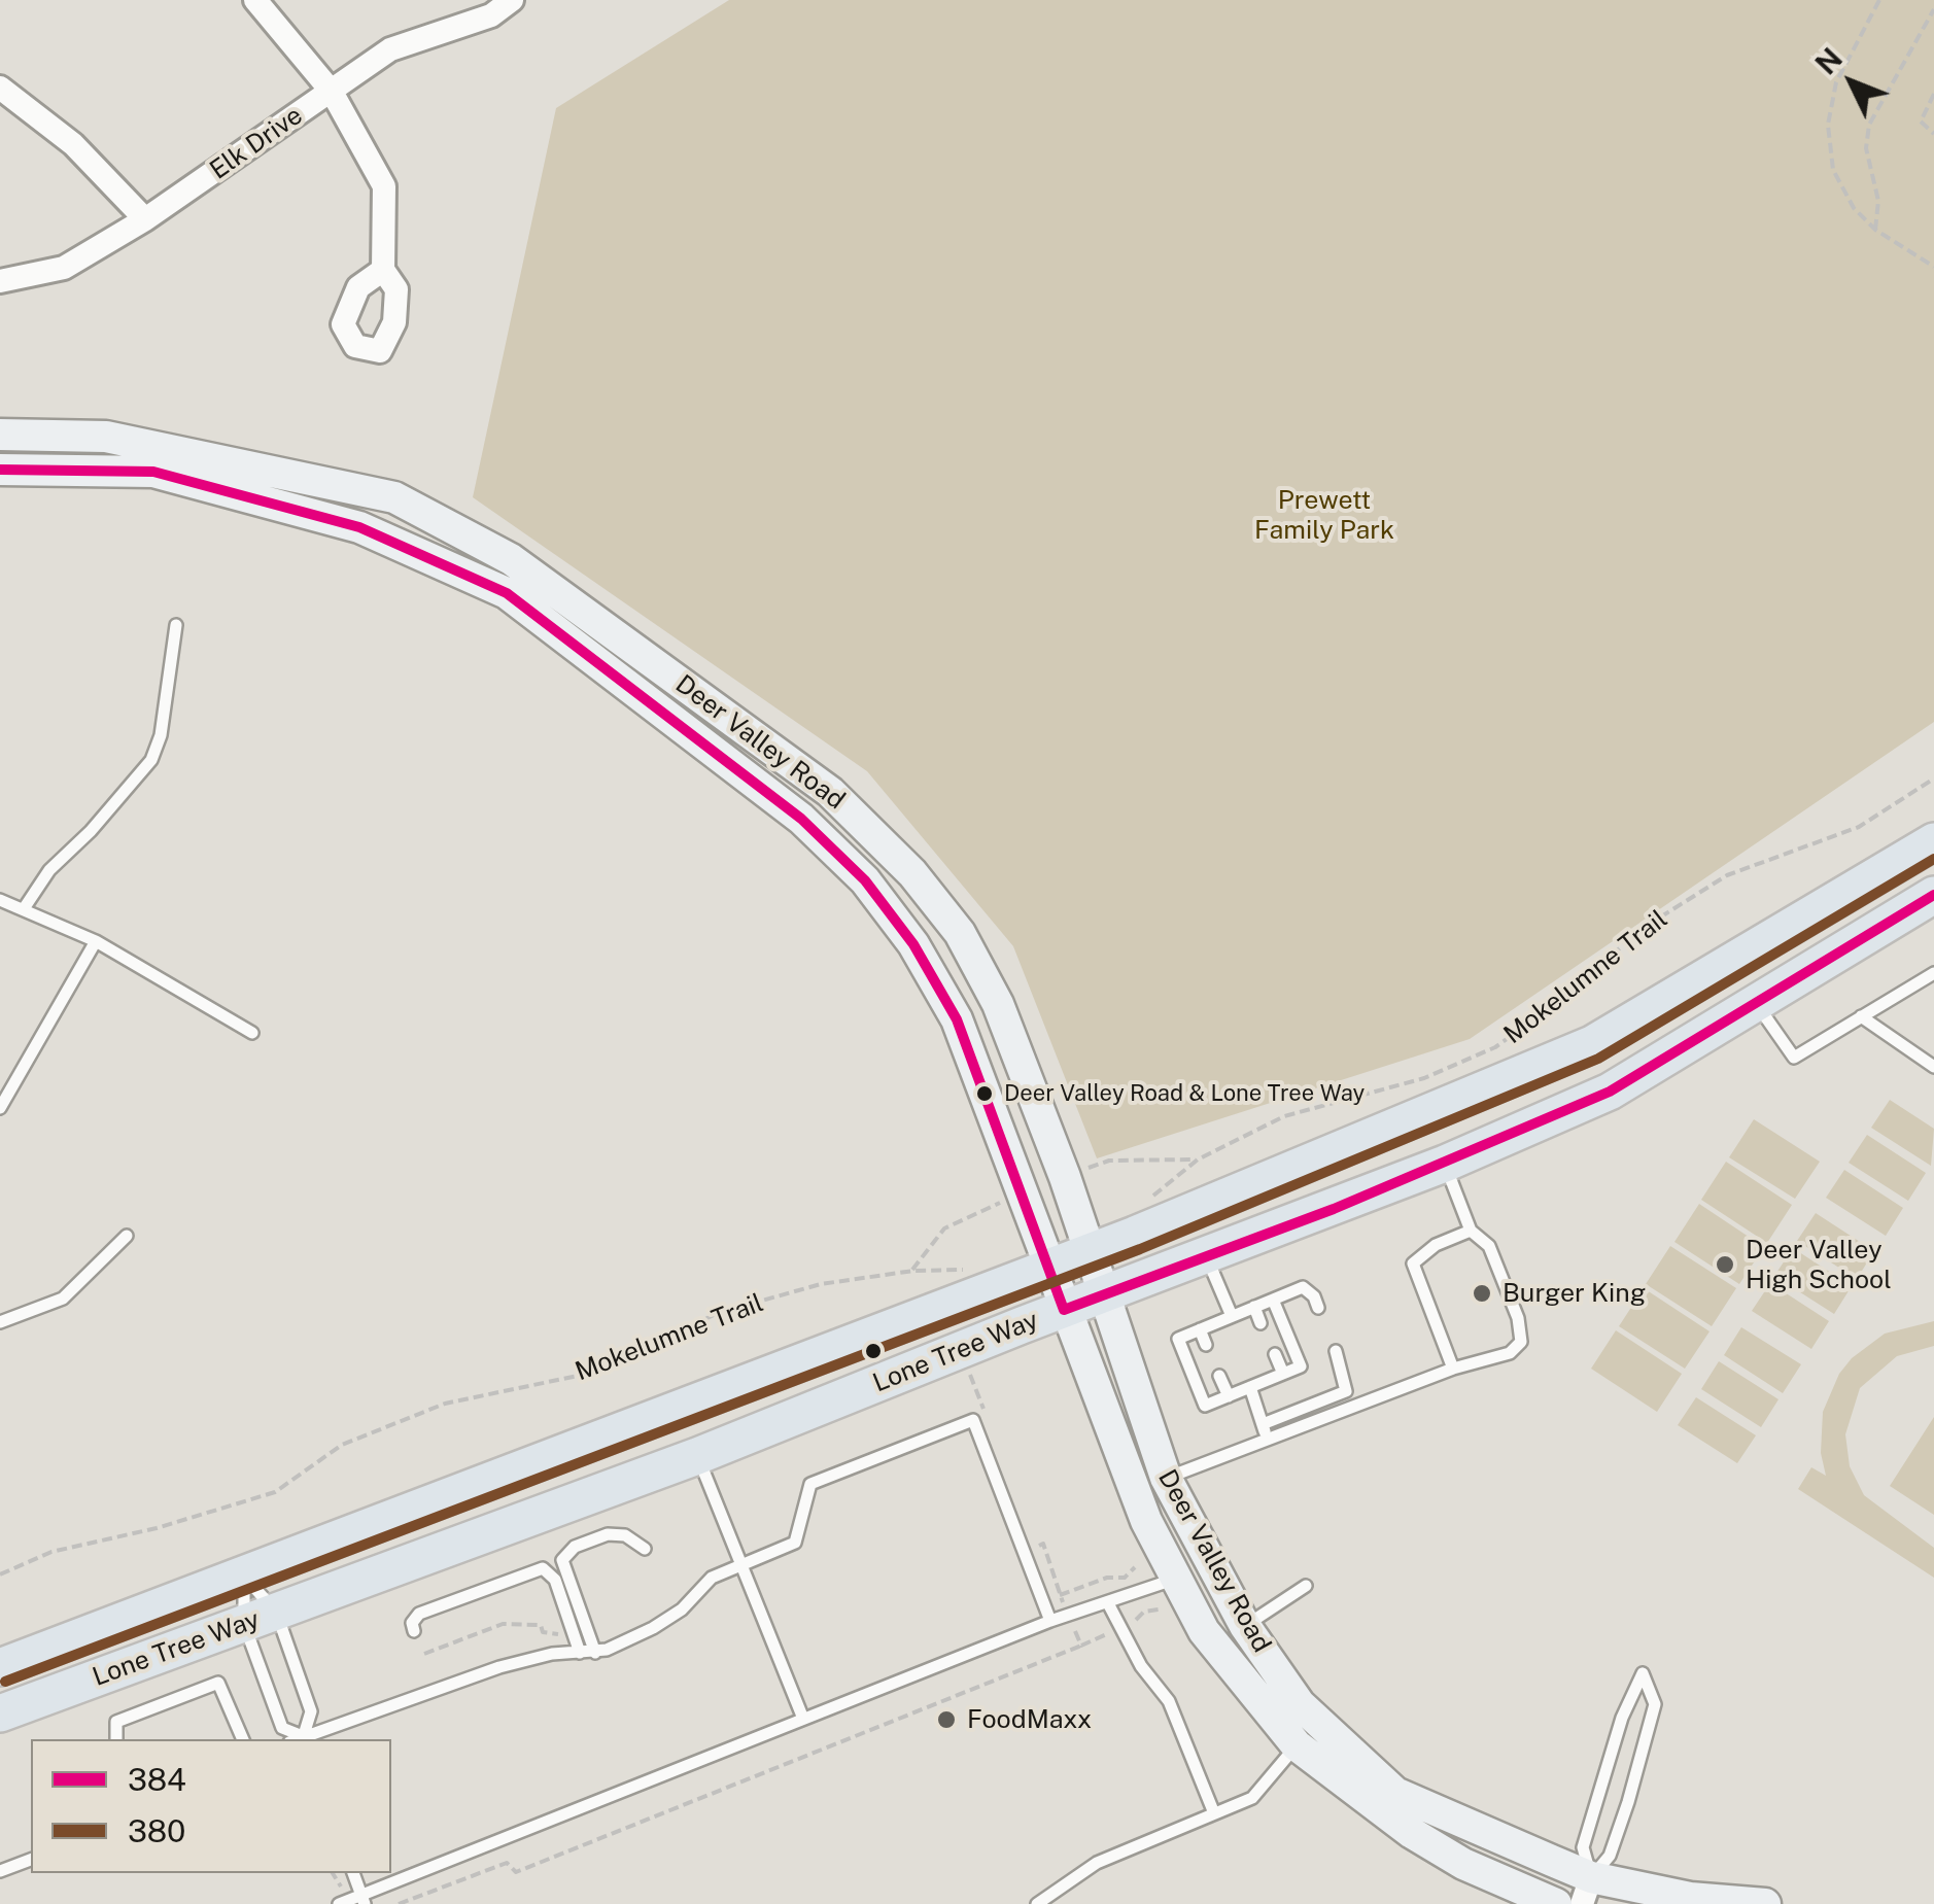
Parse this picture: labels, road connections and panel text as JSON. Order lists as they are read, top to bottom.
{
  "streets": {
    "main road": ["Deer Valley Road", "Lone Tree Way"],
    "street": ["Elk Drive"],
    "path": ["Mokelumne Trail"]
  },
  "crossings": [
    ["Deer Valley Road", "Lone Tree Way"]
  ],
  "parks": ["Prewett Family Park"],
  "places": [
    "Deer Valley Road & Lone Tree Way",
    "Deer Valley High School",
    "Burger King",
    "FoodMaxx"
  ],
  "lines": ["transit line 384", "transit line 380"],
  "legend": ["384", "380"],
  "north": "top left"
}
